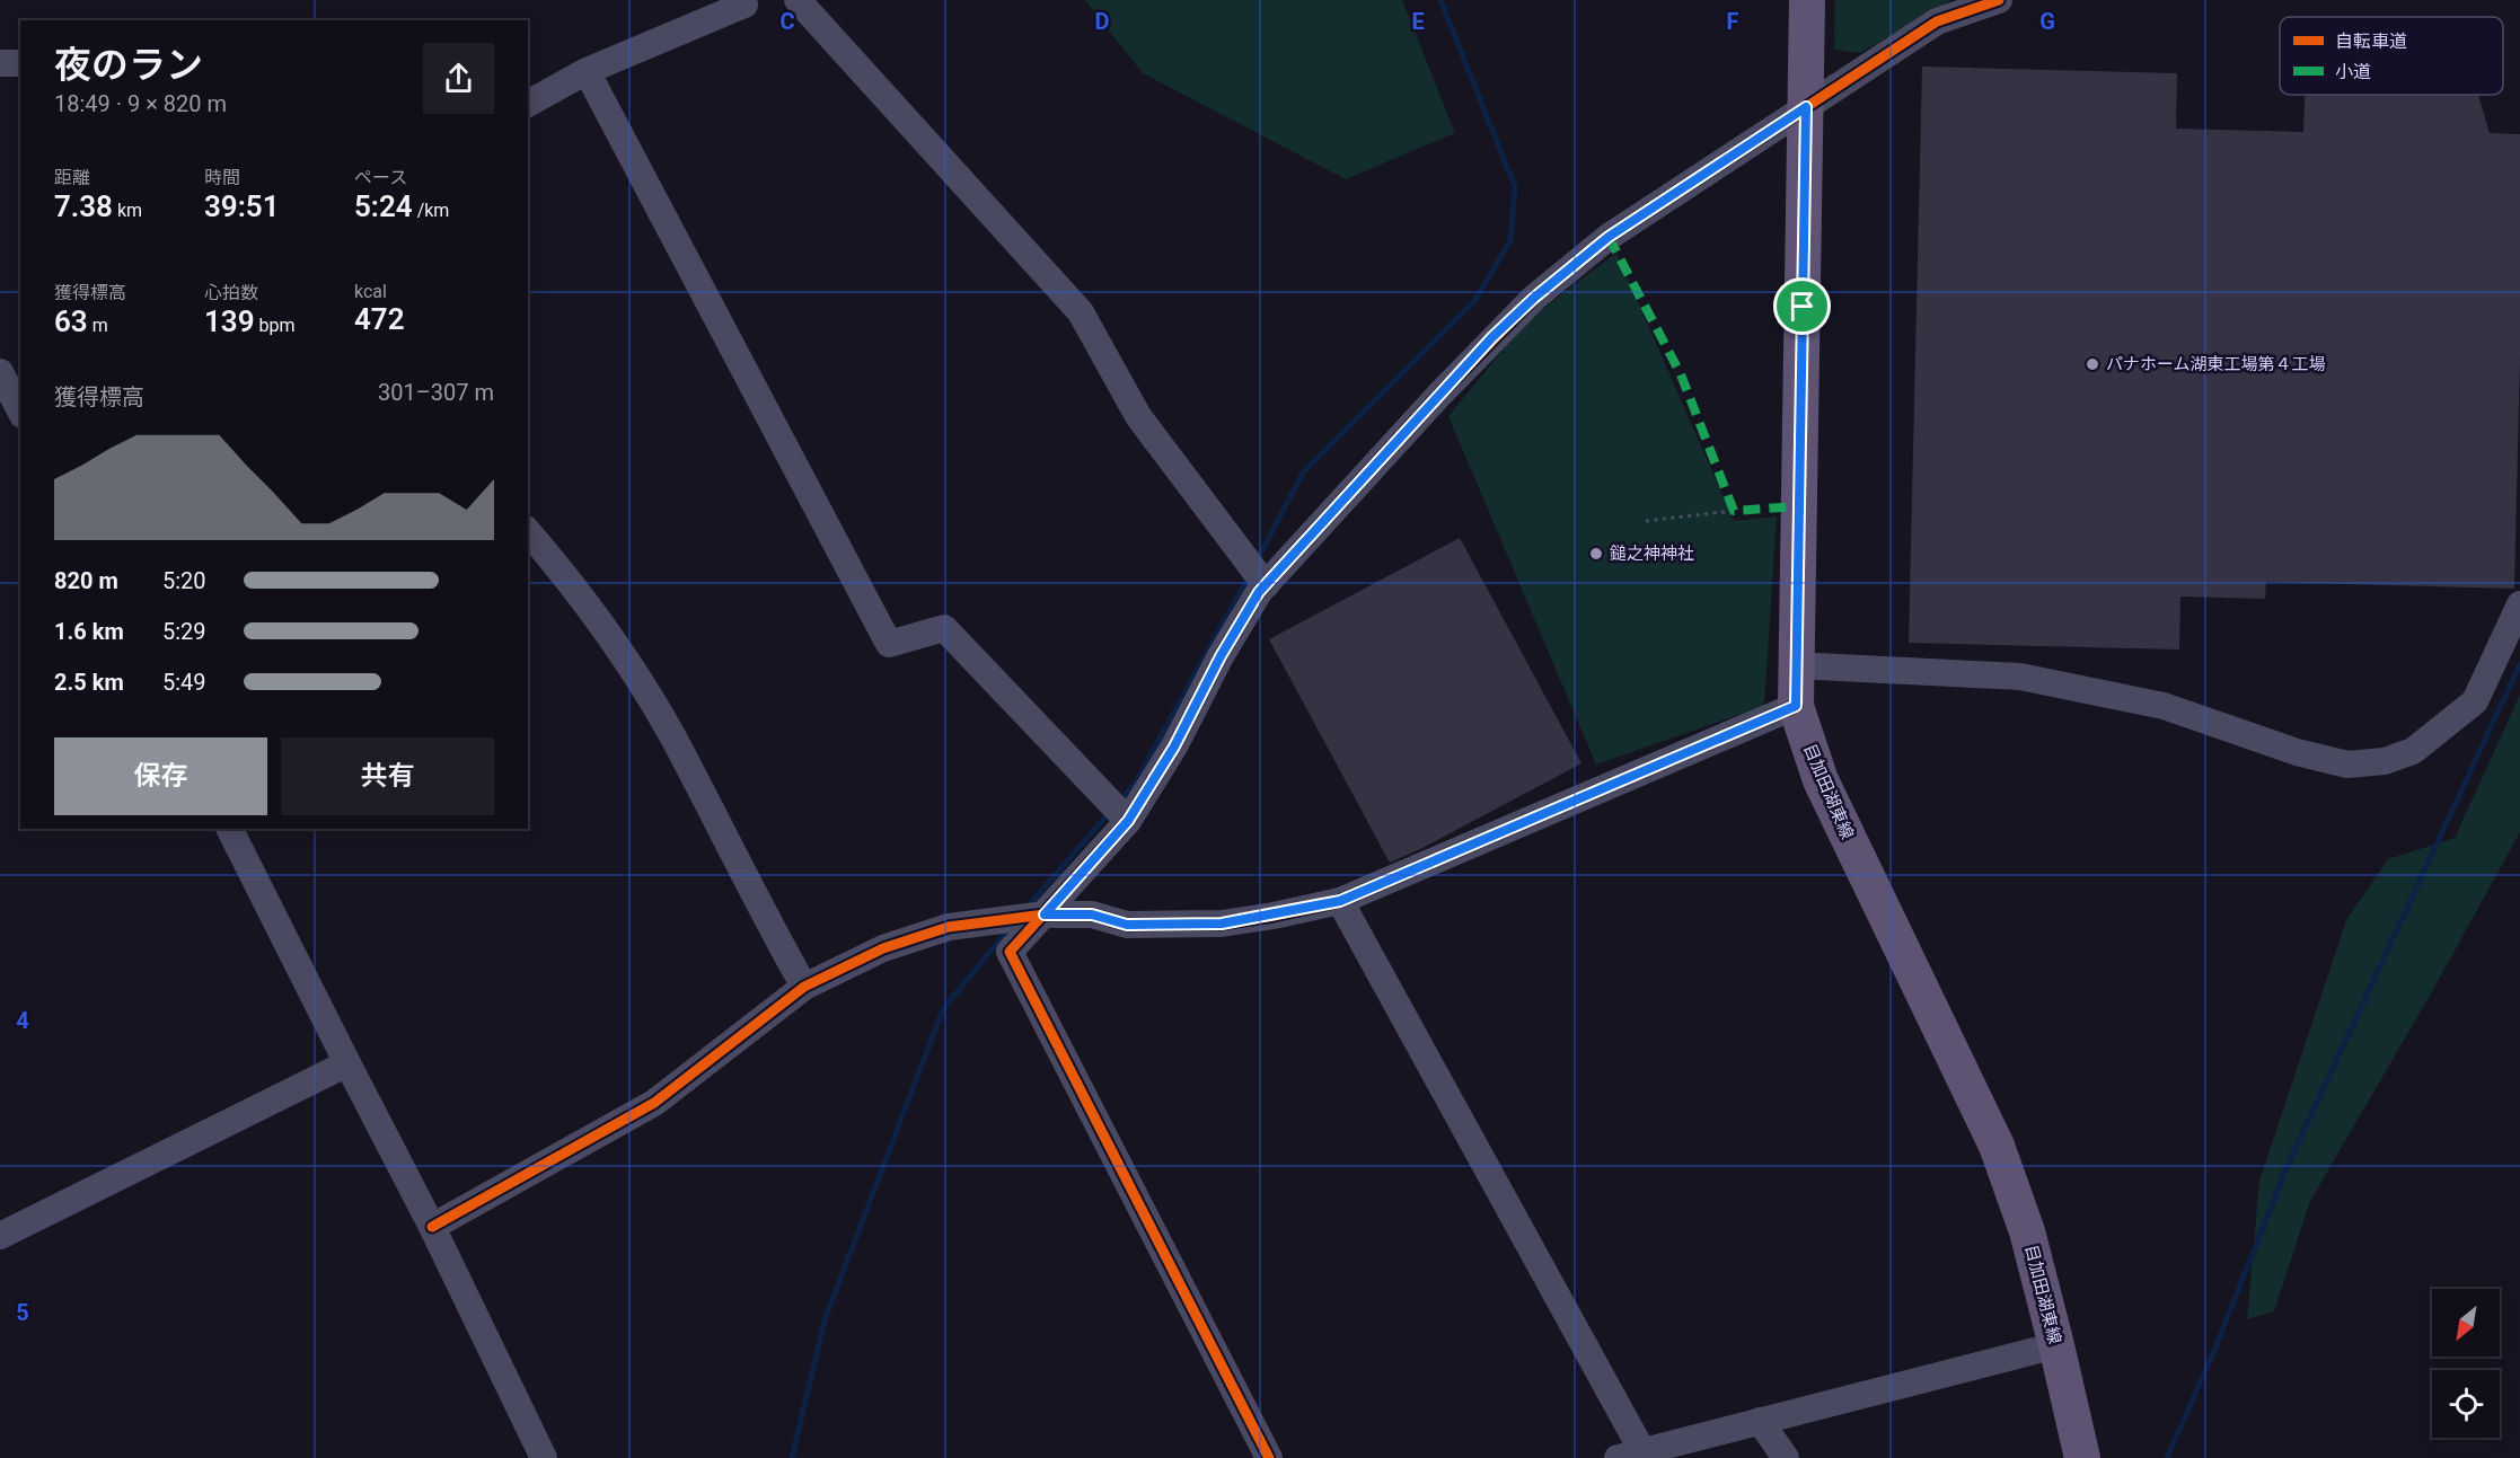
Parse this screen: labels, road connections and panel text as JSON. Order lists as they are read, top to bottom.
{
  "streets": {
    "main road": ["目加田湖東線"]
  },
  "places": ["パナホーム湖東工場第４工場", "鎚之神神社"],
  "legend": ["自転車道", "小道"],
  "north": "bottom left",
  "page": {
    "heading": ["夜のラン", "18:49 · 9 × 820 m"],
    "stats": [
      ["距離", "7.38 km"],
      ["時間", "39:51"],
      ["ペース", "5:24 /km"],
      ["獲得標高", "63 m"],
      ["心拍数", "139 bpm"],
      ["kcal", "472"]
    ],
    "chart": ["獲得標高", "301–307 m"],
    "list": [
      {
        "name": "820 m",
        "note": "5:20"
      },
      {
        "name": "1.6 km",
        "note": "5:29"
      },
      {
        "name": "2.5 km",
        "note": "5:49"
      }
    ],
    "buttons": ["保存", "共有"]
  },
  "grid": {
    "columns": [
      "C",
      "D",
      "E",
      "F",
      "G"
    ],
    "rows": ["4", "5"]
  }
}
